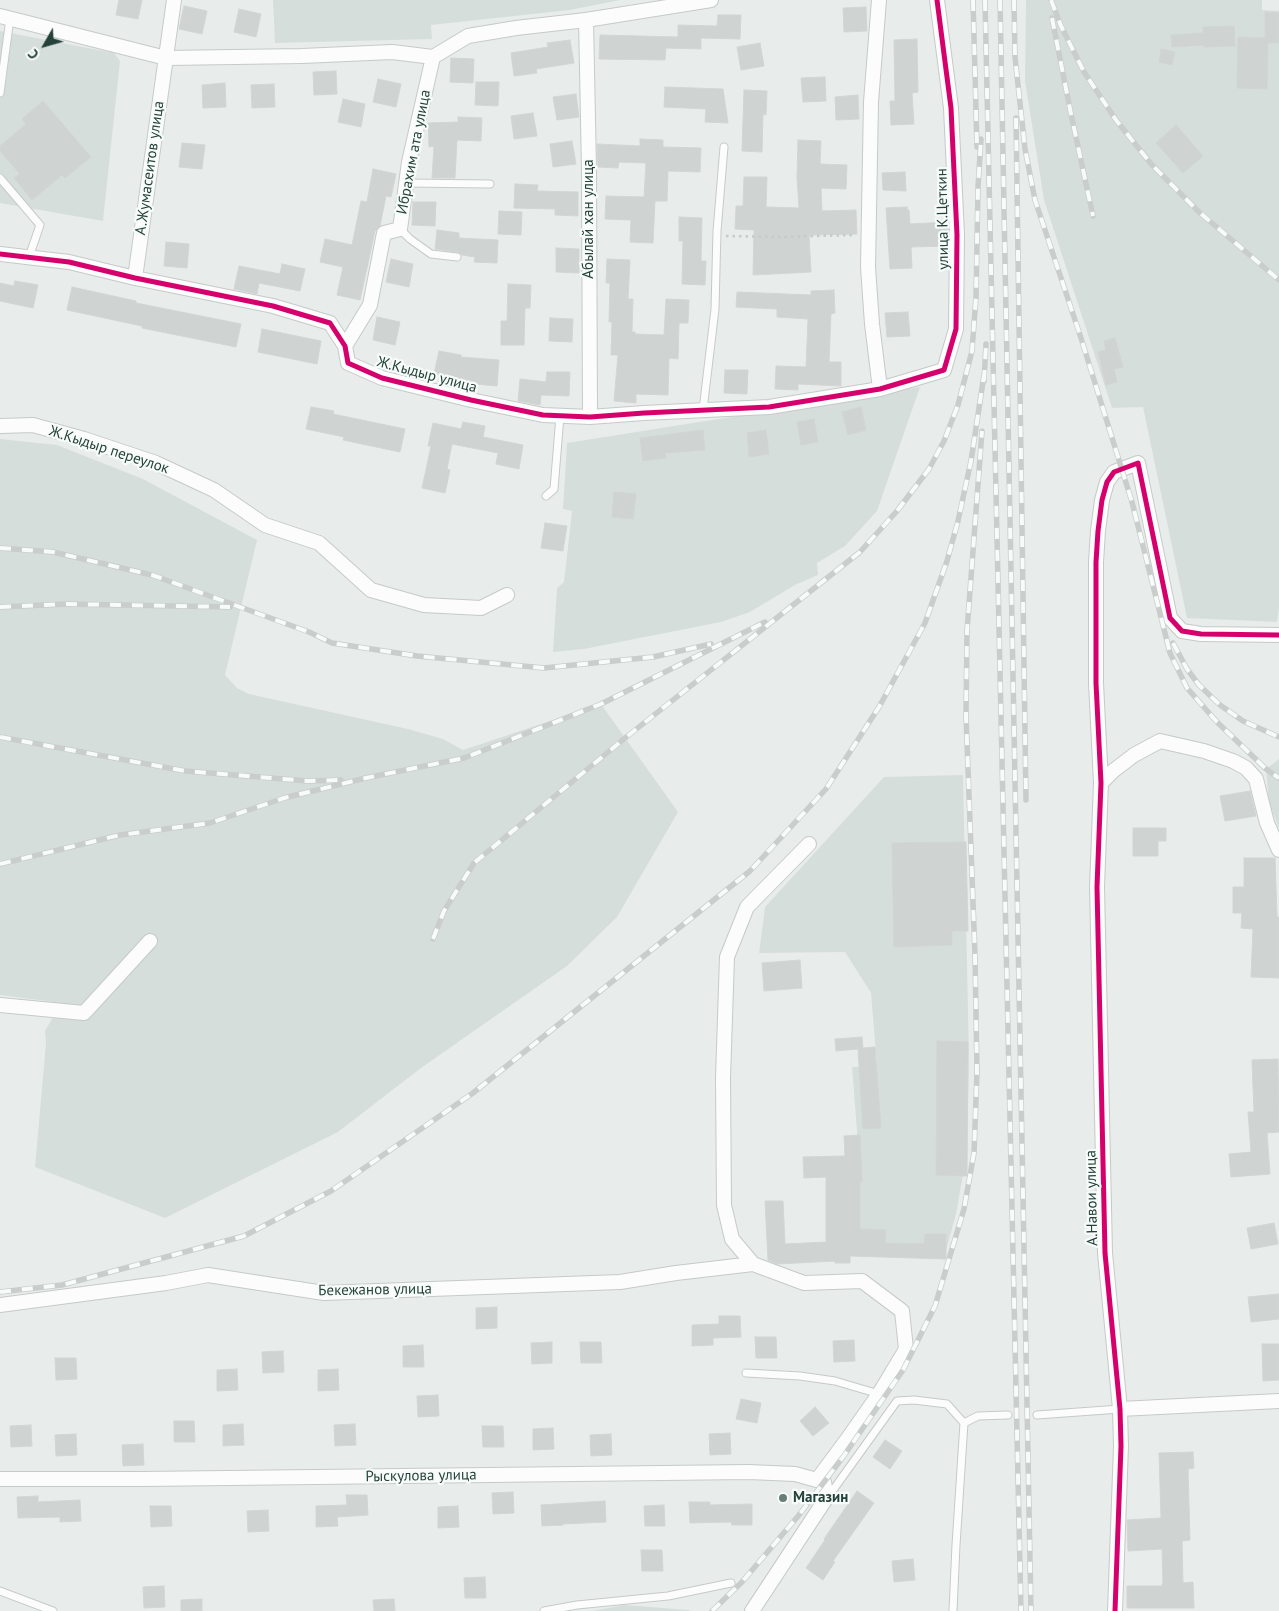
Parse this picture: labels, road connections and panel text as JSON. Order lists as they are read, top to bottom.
{
  "streets": {
    "street": [
      "Ибрахим ата улица",
      "А.Жумасеитов улица",
      "Абылай хан улица",
      "улица К.Цеткин",
      "Ж.Кыдыр улица",
      "Ж.Кыдыр переулок",
      "А.Навои улица",
      "Бекежанов улица",
      "Рыскулова улица"
    ]
  },
  "crossings": [
    ["Ибрахим ата улица", "Ж.Кыдыр улица"],
    ["А.Жумасеитов улица", "Ж.Кыдыр улица"],
    ["Абылай хан улица", "Ж.Кыдыр улица"],
    ["улица К.Цеткин", "Ж.Кыдыр улица"],
    ["Бекежанов улица", "Рыскулова улица"]
  ],
  "places": ["Магазин"],
  "north": "bottom left"
}
